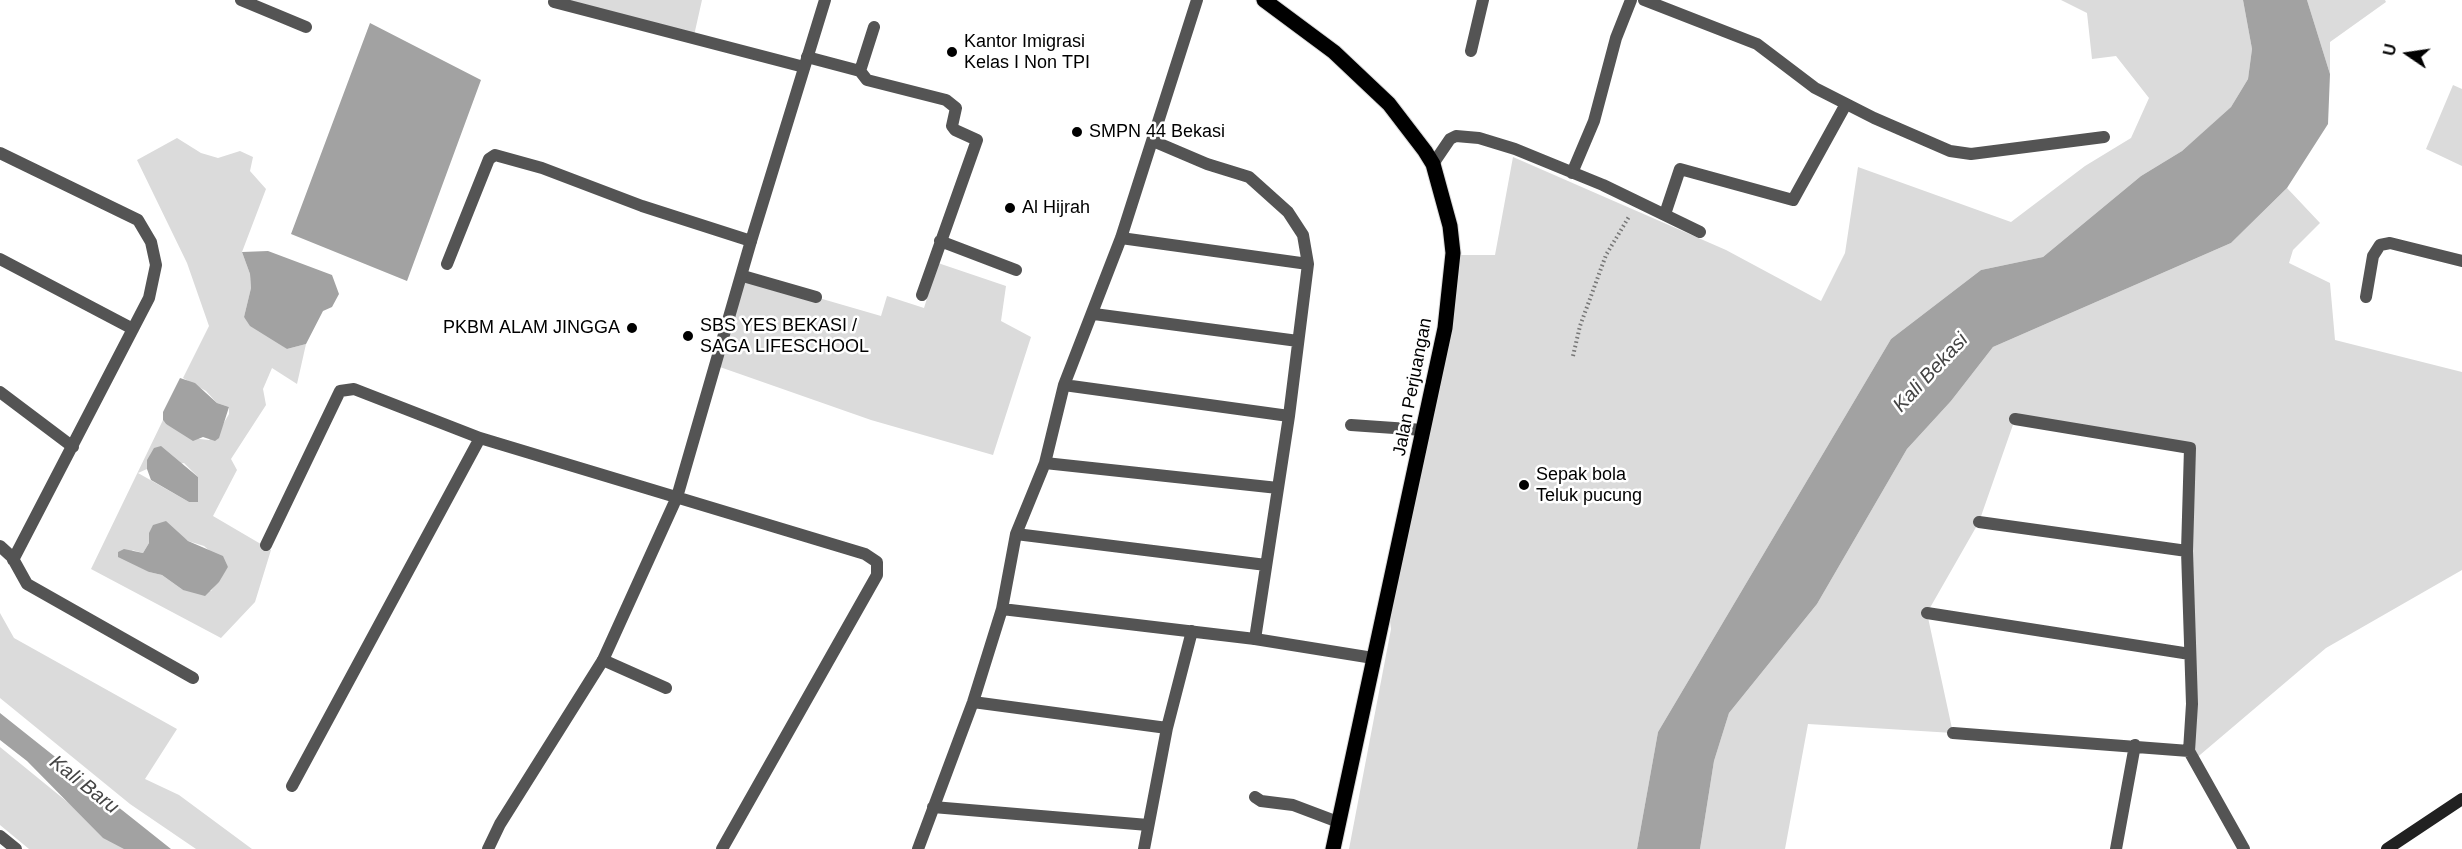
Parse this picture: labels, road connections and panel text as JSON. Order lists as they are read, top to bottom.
{
  "streets": {
    "main road": ["Jalan Perjuangan"]
  },
  "water": ["Kali Bekasi", "Kali Baru"],
  "places": [
    "Kantor Imigrasi Kelas I Non TPI",
    "SMPN 44 Bekasi",
    "Al Hijrah",
    "PKBM ALAM JINGGA",
    "SBS YES BEKASI / SAGA LIFESCHOOL",
    "Sepak bola Teluk pucung"
  ],
  "north": "left"
}
